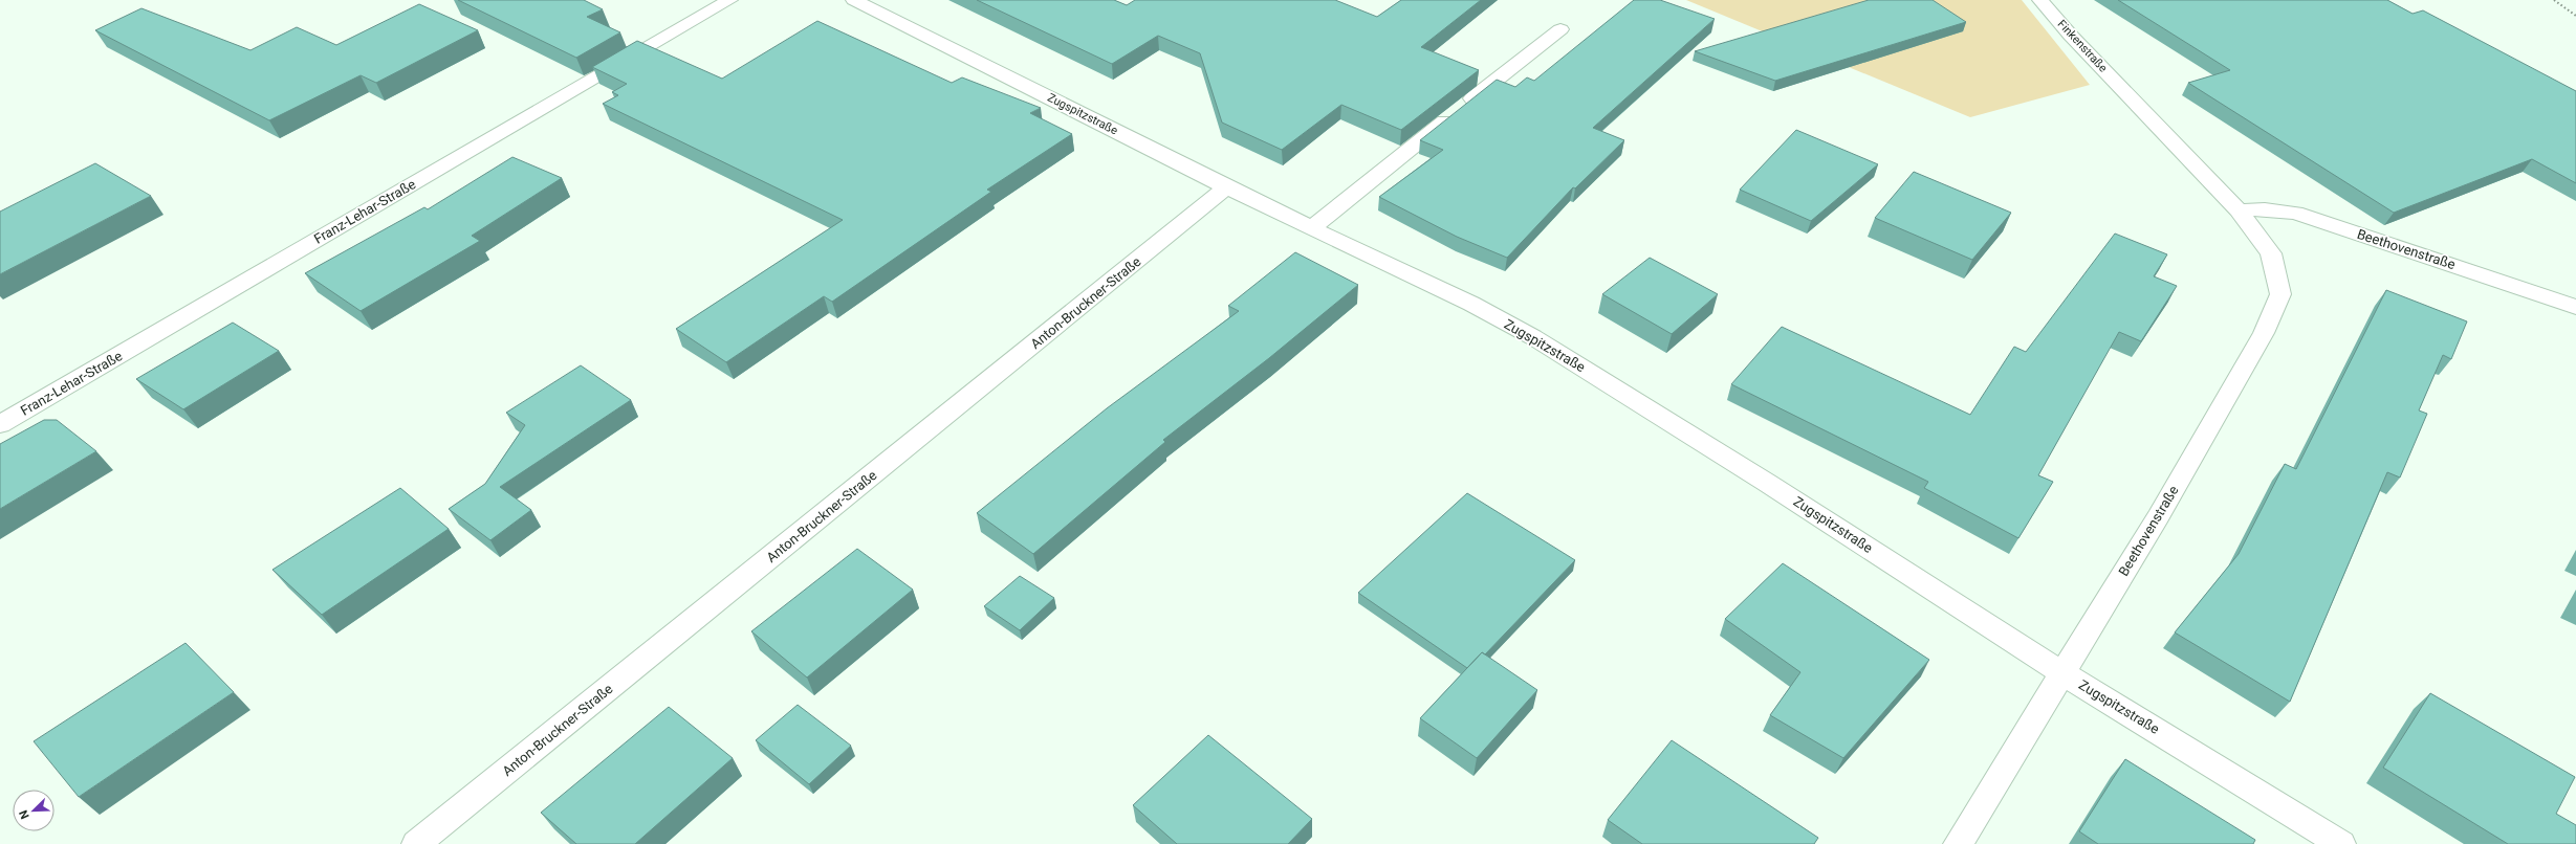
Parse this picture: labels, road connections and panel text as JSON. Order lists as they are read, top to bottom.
{
  "streets": {
    "street": [
      "Finkenstraße",
      "Zugspitzstraße",
      "Franz-Lehar-Straße",
      "Beethovenstraße",
      "Anton-Bruckner-Straße"
    ]
  },
  "crossings": [
    ["Finkenstraße", "Beethovenstraße"],
    ["Zugspitzstraße", "Beethovenstraße"],
    ["Zugspitzstraße", "Anton-Bruckner-Straße"]
  ],
  "north": "bottom left"
}
